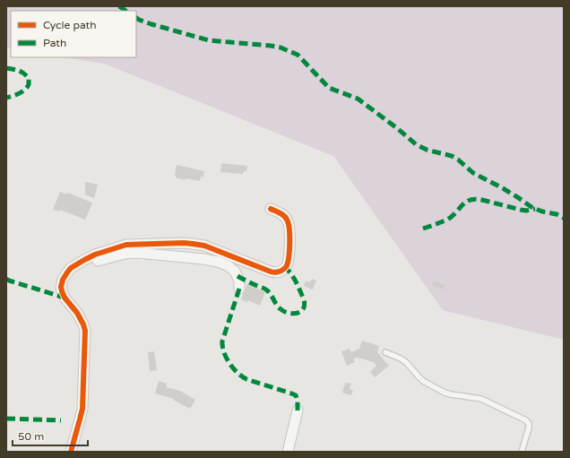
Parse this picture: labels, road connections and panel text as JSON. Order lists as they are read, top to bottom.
{
  "legend": ["Cycle path", "Path"],
  "scale_bar": "50 m"
}
